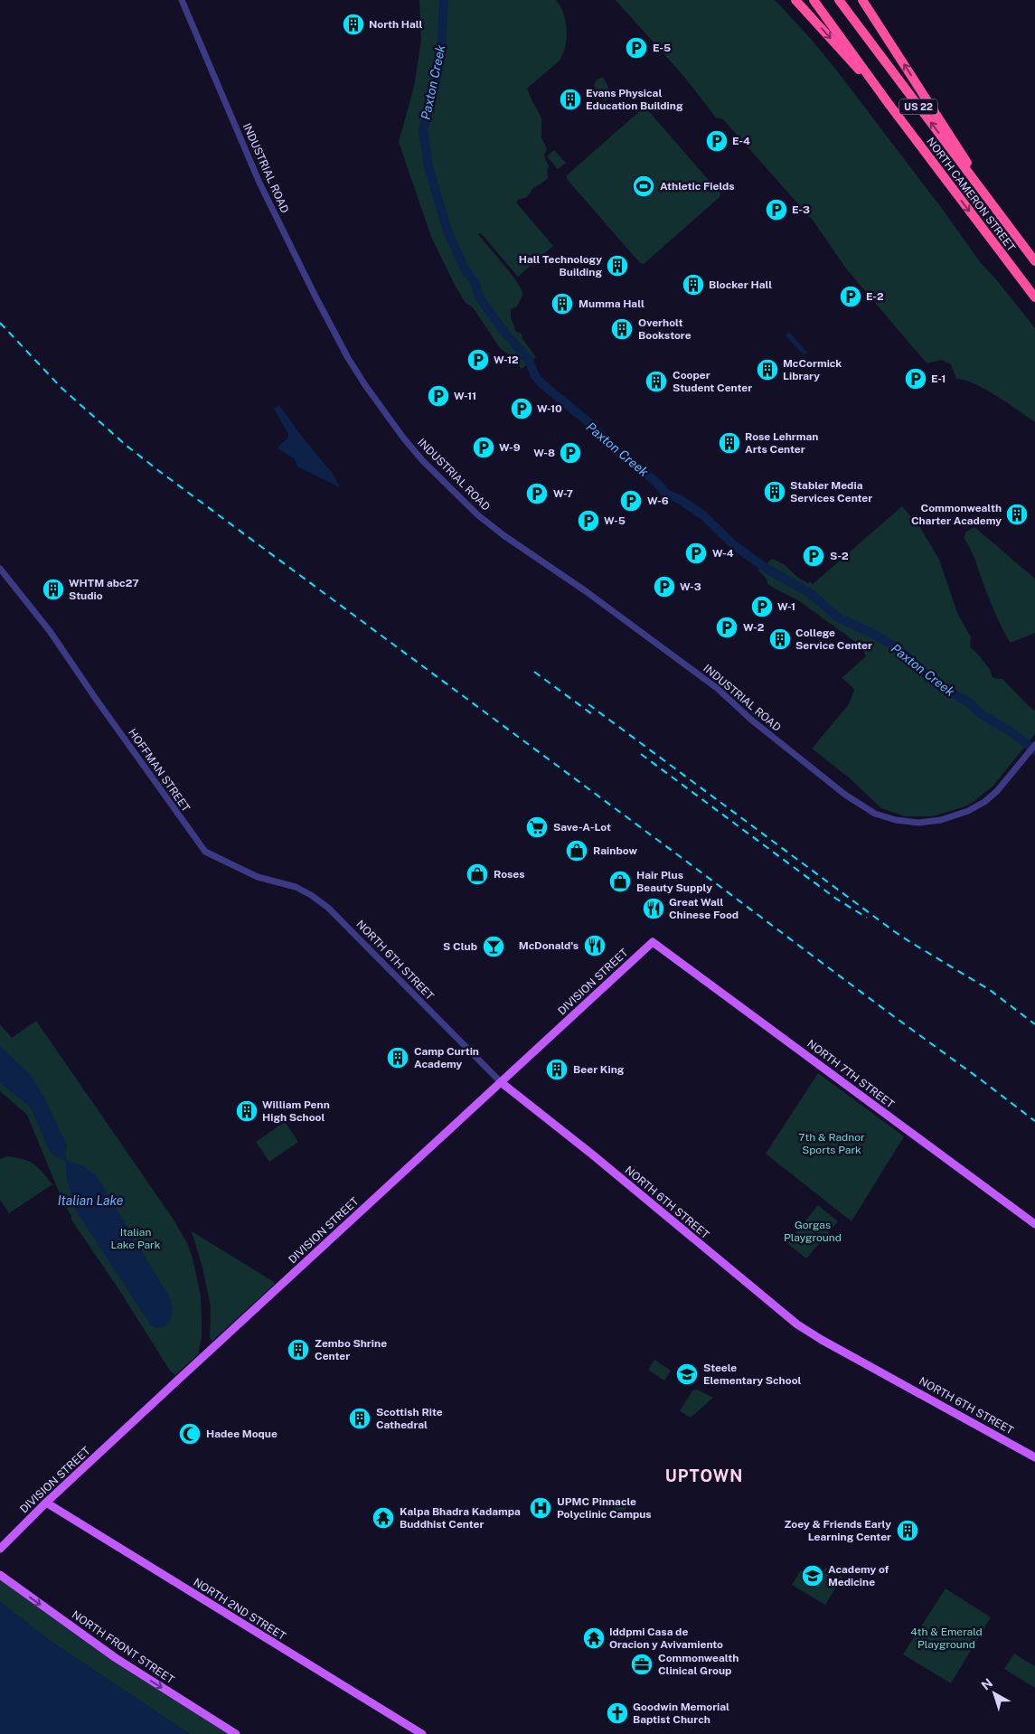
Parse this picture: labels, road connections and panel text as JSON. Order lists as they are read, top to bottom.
{
  "streets": {
    "highway": ["US 22", "NORTH CAMERON STREET"],
    "main road": [
      "NORTH 6TH STREET",
      "DIVISION STREET",
      "NORTH 7TH STREET",
      "NORTH 2ND STREET",
      "NORTH FRONT STREET"
    ],
    "street": ["INDUSTRIAL ROAD", "HOFFMAN STREET"]
  },
  "crossings": [
    ["US 22", "NORTH CAMERON STREET"],
    ["HOFFMAN STREET", "NORTH 6TH STREET"],
    ["NORTH 6TH STREET", "DIVISION STREET"],
    ["DIVISION STREET", "NORTH 7TH STREET"],
    ["DIVISION STREET", "NORTH 2ND STREET"]
  ],
  "one_way": ["NORTH FRONT STREET"],
  "districts": ["UPTOWN"],
  "water": ["Paxton Creek", "Italian Lake"],
  "parks": [
    "7th & Radnor Sports Park",
    "Gorgas Playground",
    "Italian Lake Park",
    "4th & Emerald Playground"
  ],
  "places": {
    "building": [
      "North Hall",
      "Evans Physical Education Building",
      "Hall Technology Building",
      "Blocker Hall",
      "Mumma Hall",
      "Overholt Bookstore",
      "McCormick Library",
      "Cooper Student Center",
      "Rose Lehrman Arts Center",
      "Stabler Media Services Center",
      "Commonwealth Charter Academy",
      "WHTM abc27 Studio",
      "College Service Center",
      "Camp Curtin Academy",
      "Beer King",
      "William Penn High School",
      "Zembo Shrine Center",
      "Scottish Rite Cathedral",
      "Zoey & Friends Early Learning Center"
    ],
    "parking": [
      "E-5",
      "E-4",
      "E-3",
      "E-2",
      "W-12",
      "E-1",
      "W-11",
      "W-10",
      "W-9",
      "W-8",
      "W-7",
      "W-6",
      "W-5",
      "W-4",
      "S-2",
      "W-3",
      "W-1",
      "W-2"
    ],
    "sports": ["Athletic Fields"],
    "supermarket": ["Save-A-Lot"],
    "shop": ["Rainbow", "Roses", "Hair Plus Beauty Supply"],
    "restaurant": ["Great Wall Chinese Food", "McDonald's"],
    "bar": ["S Club"],
    "school or university": ["Steele Elementary School", "Academy of Medicine"],
    "mosque": ["Hadee Moque"],
    "hospital": ["UPMC Pinnacle Polyclinic Campus"],
    "temple": ["Kalpa Bhadra Kadampa Buddhist Center", "Iddpmi Casa de Oracion y Avivamiento"],
    "office": ["Commonwealth Clinical Group"],
    "church": ["Goodwin Memorial Baptist Church"]
  },
  "north": "top left"
}
